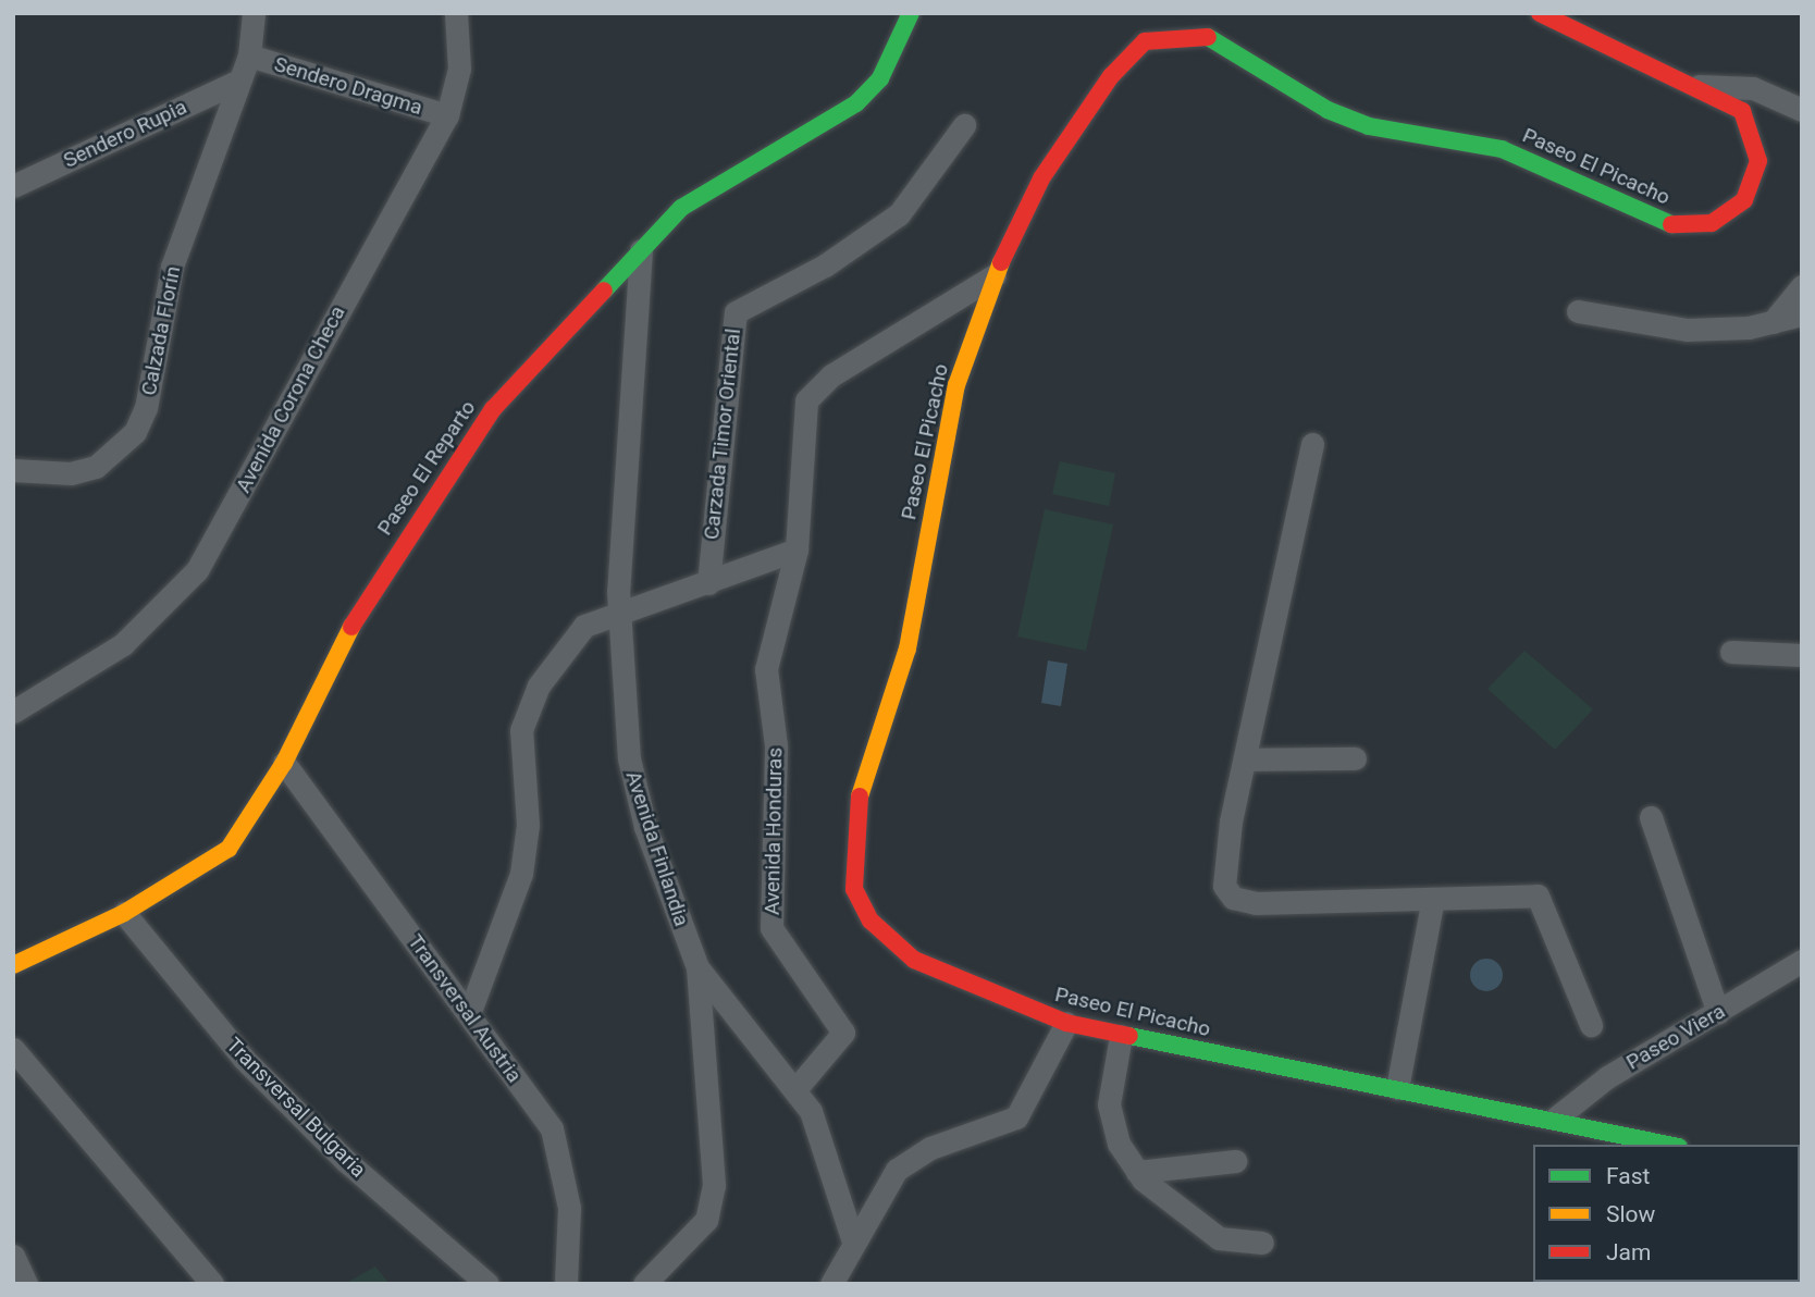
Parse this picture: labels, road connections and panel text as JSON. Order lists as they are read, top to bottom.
{
  "streets": {
    "street": [
      "Sendero Dragma",
      "Sendero Rupia",
      "Paseo El Picacho",
      "Calzada Florín",
      "Avenida Corona Checa",
      "Carzada Timor Oriental",
      "Paseo El Reparto",
      "Avenida Honduras",
      "Avenida Finlandia",
      "Transversal Austria",
      "Paseo Viera",
      "Transversal Bulgaria"
    ]
  },
  "crossings": [
    ["Sendero Dragma", "Calzada Florín"],
    ["Sendero Dragma", "Avenida Corona Checa"],
    ["Sendero Rupia", "Calzada Florín"],
    ["Paseo El Picacho", "Avenida Honduras"],
    ["Paseo El Picacho", "Paseo Viera"],
    ["Paseo El Reparto", "Avenida Finlandia"],
    ["Paseo El Reparto", "Transversal Austria"],
    ["Paseo El Reparto", "Transversal Bulgaria"]
  ],
  "legend": ["Fast", "Slow", "Jam"]
}
